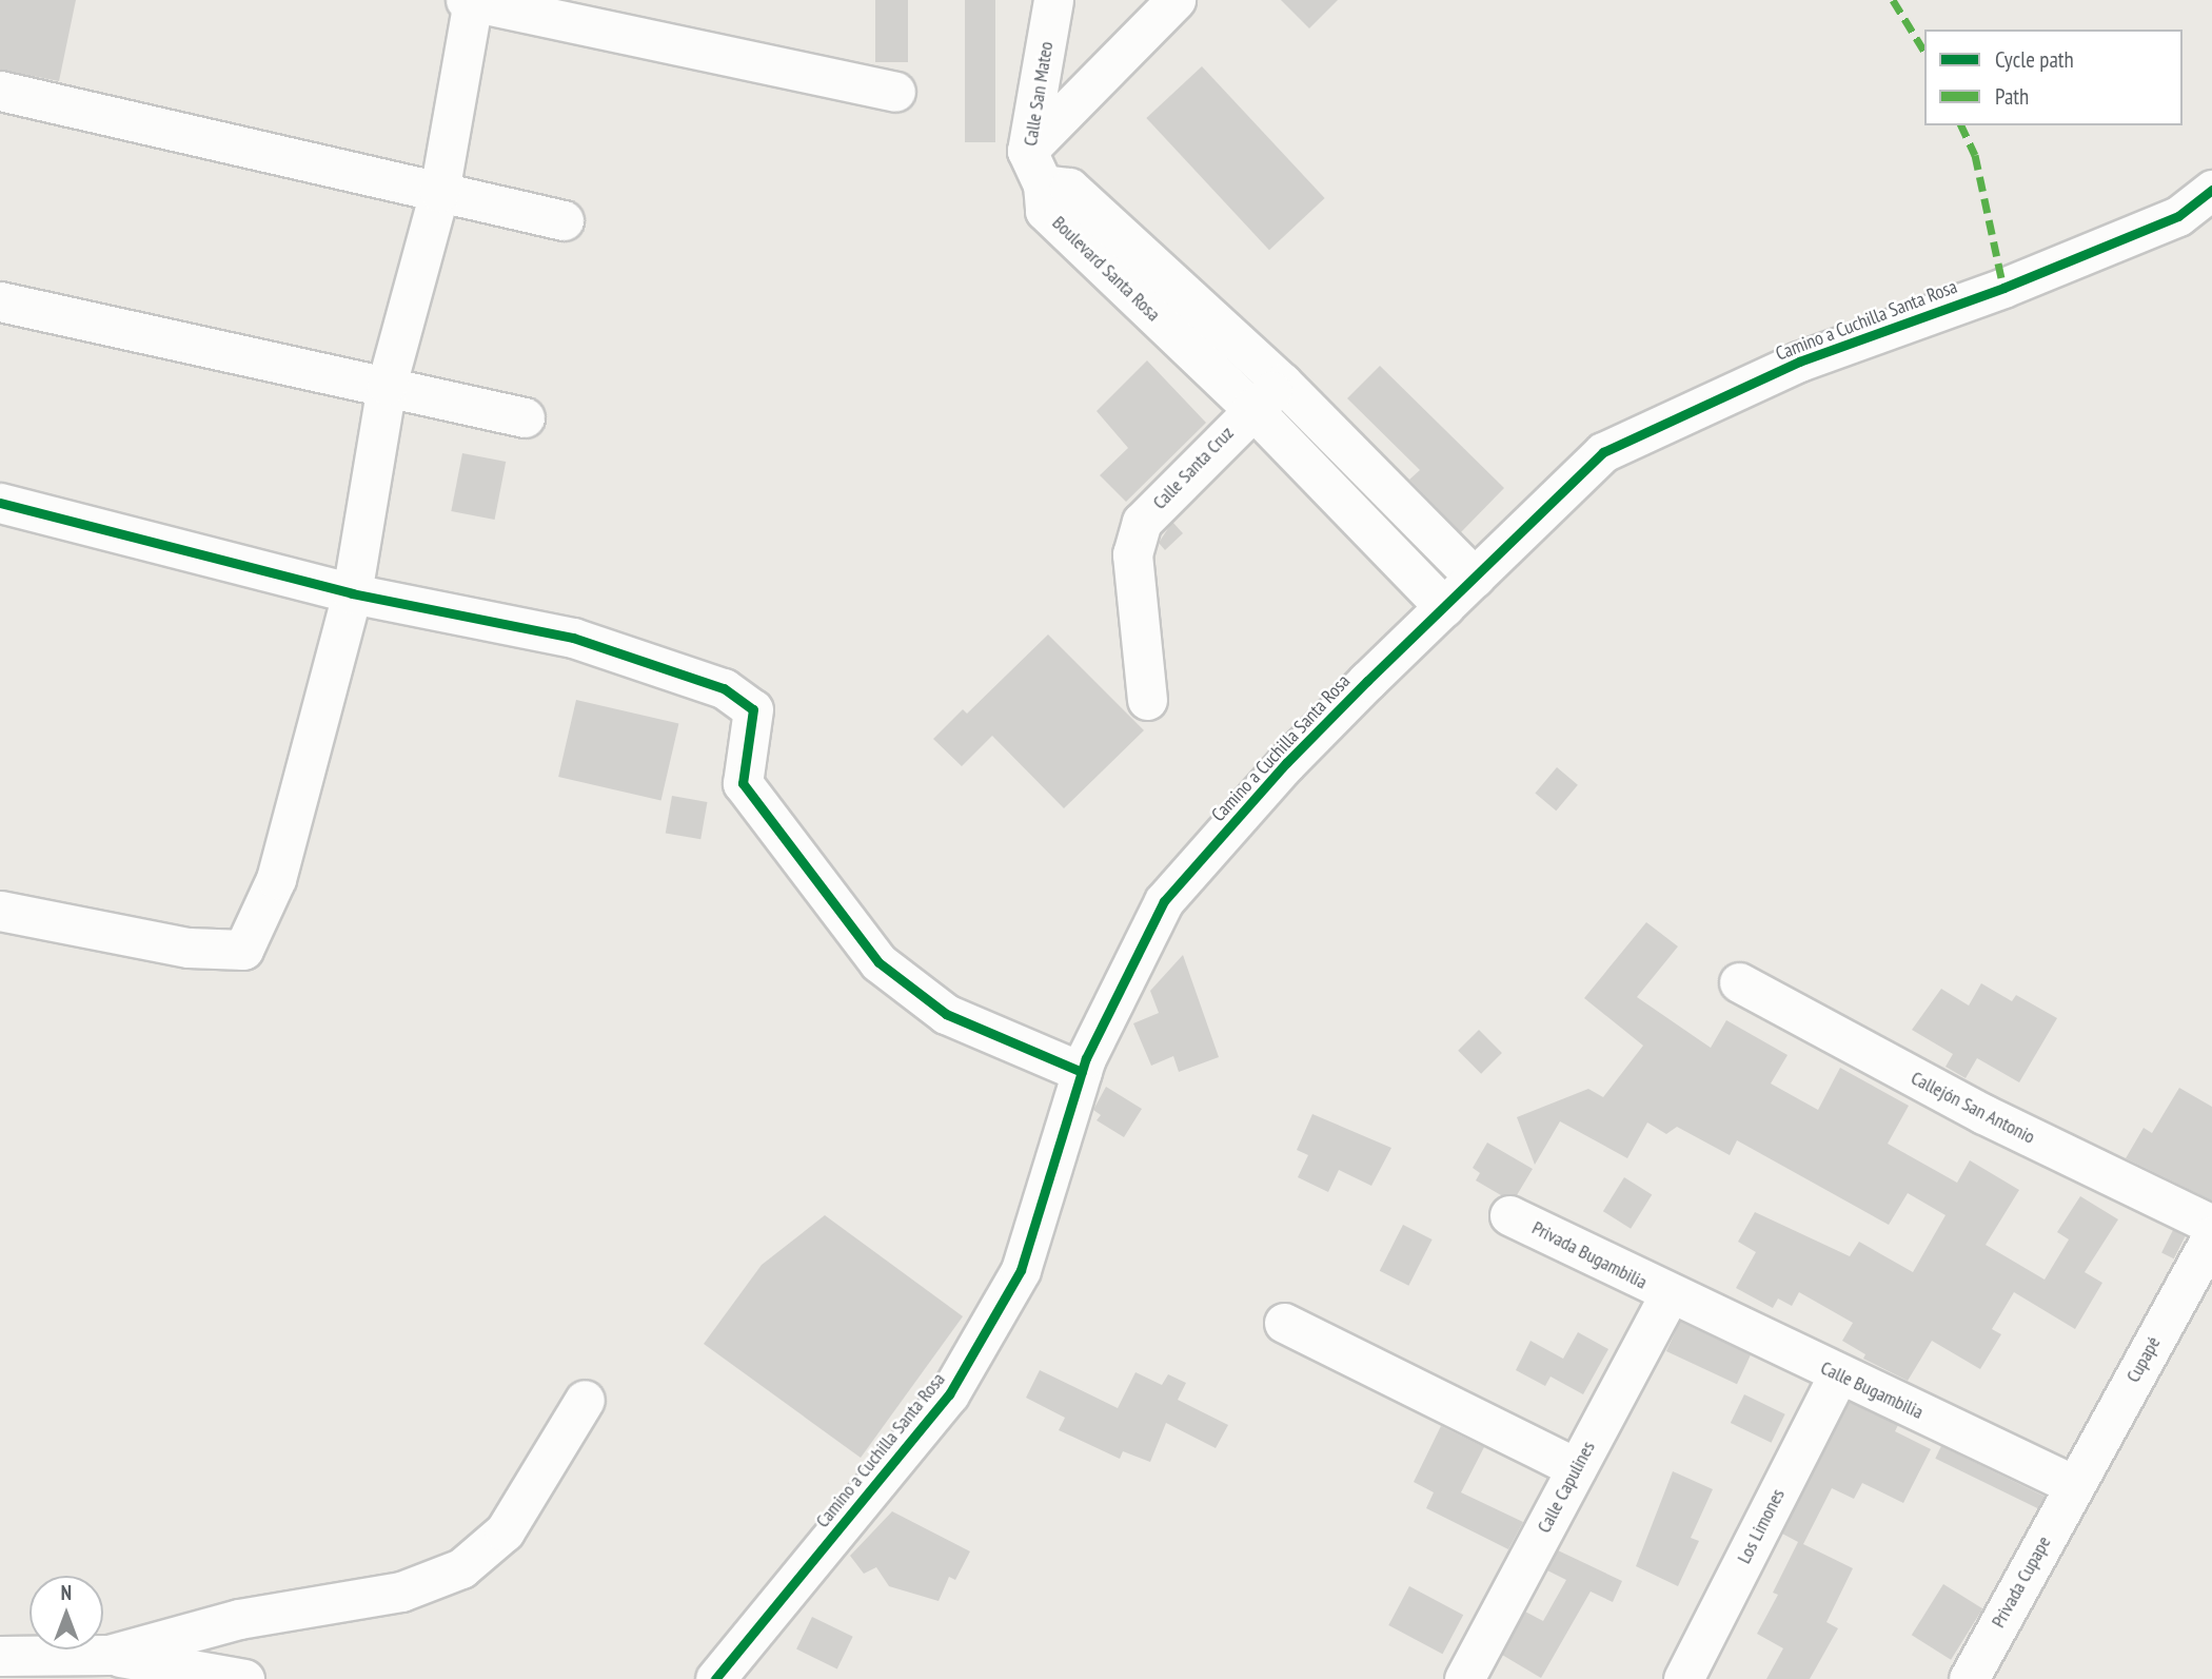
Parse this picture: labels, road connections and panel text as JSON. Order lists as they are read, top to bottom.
{
  "streets": {
    "street": [
      "Calle San Mateo",
      "Boulevard Santa Rosa",
      "Camino a Cuchilla Santa Rosa",
      "Calle Santa Cruz",
      "Callejón San Antonio",
      "Privada Bugambilia",
      "Cupapé",
      "Calle Bugambilia",
      "Calle Capulines",
      "Los Limones",
      "Privada Cupape"
    ]
  },
  "crossings": [
    ["Calle San Mateo", "Boulevard Santa Rosa"],
    ["Boulevard Santa Rosa", "Camino a Cuchilla Santa Rosa"],
    ["Boulevard Santa Rosa", "Calle Santa Cruz"],
    ["Privada Bugambilia", "Calle Bugambilia"],
    ["Privada Bugambilia", "Calle Capulines"],
    ["Cupapé", "Calle Bugambilia"],
    ["Cupapé", "Privada Cupape"],
    ["Calle Bugambilia", "Calle Capulines"],
    ["Calle Bugambilia", "Los Limones"],
    ["Calle Bugambilia", "Privada Cupape"]
  ],
  "legend": ["Cycle path", "Path"],
  "north": "top"
}
